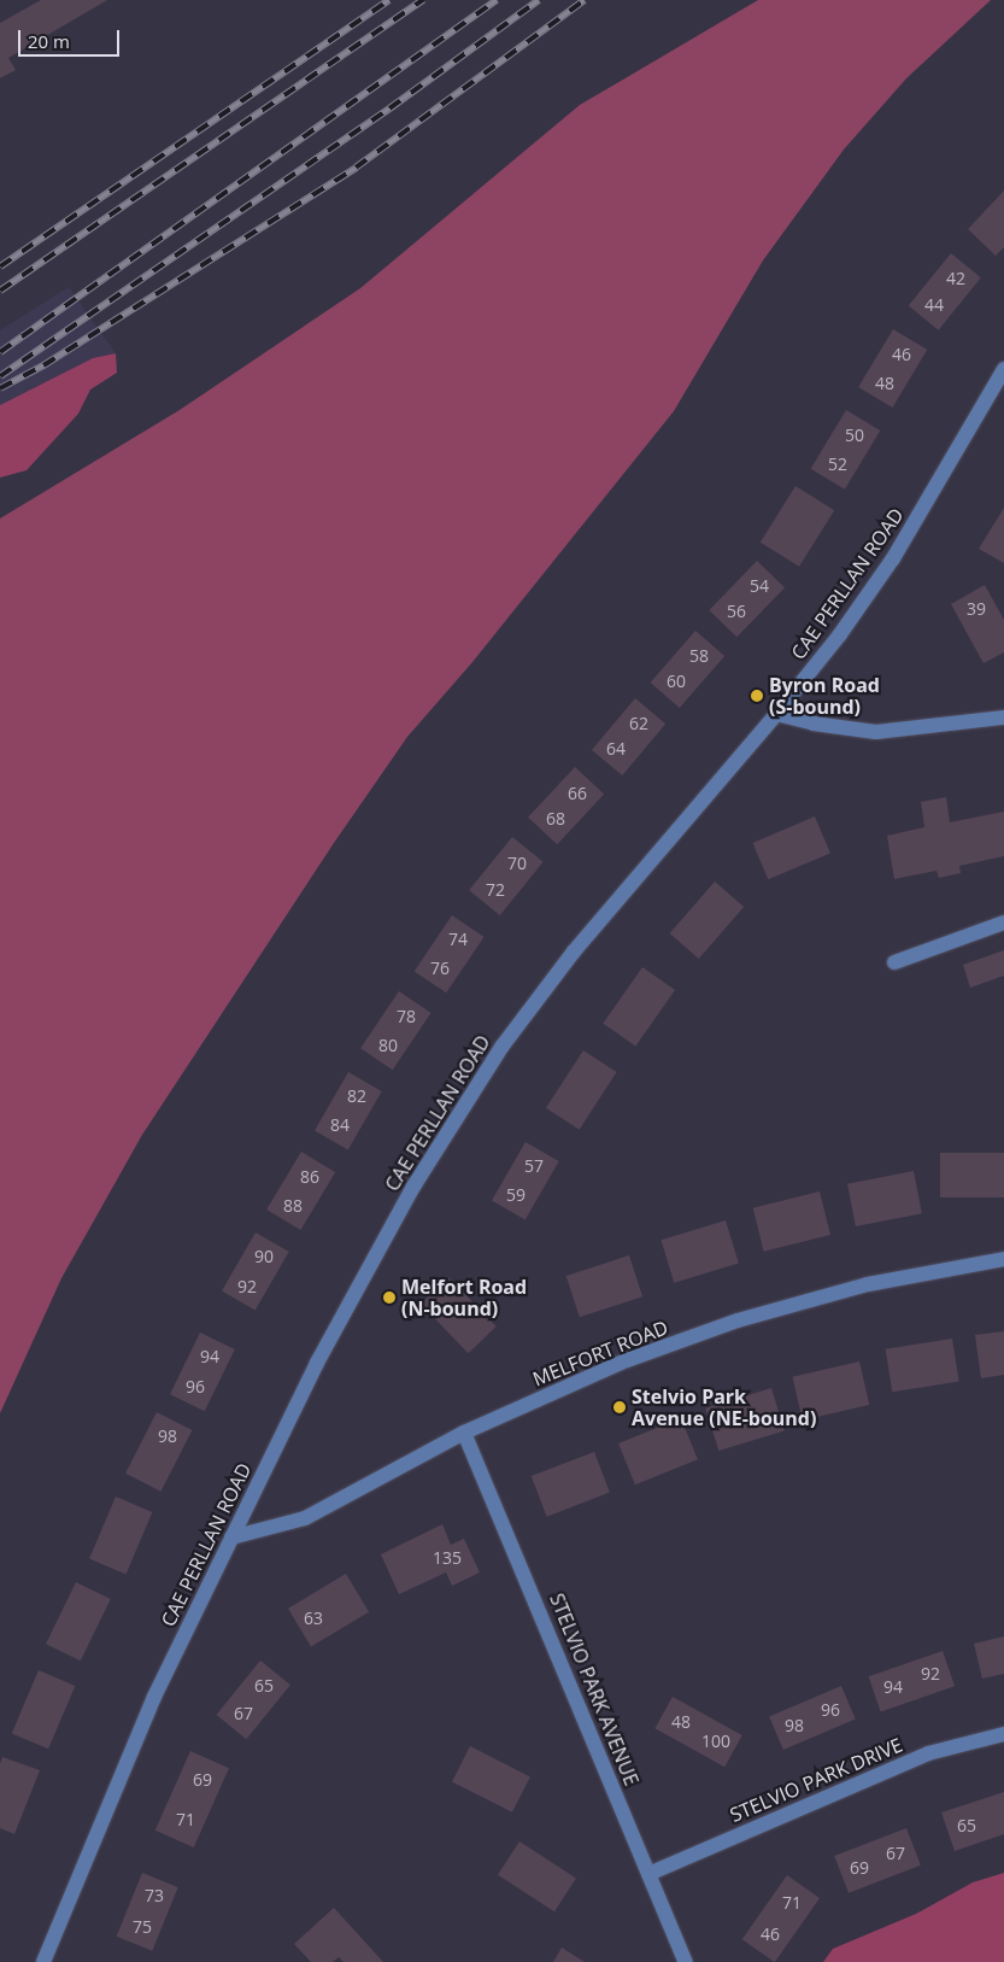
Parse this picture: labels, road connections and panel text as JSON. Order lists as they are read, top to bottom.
{
  "streets": {
    "street": [
      "CAE PERLLAN ROAD",
      "MELFORT ROAD",
      "STELVIO PARK AVENUE",
      "STELVIO PARK DRIVE"
    ]
  },
  "crossings": [
    ["CAE PERLLAN ROAD", "MELFORT ROAD"],
    ["MELFORT ROAD", "STELVIO PARK AVENUE"],
    ["STELVIO PARK AVENUE", "STELVIO PARK DRIVE"]
  ],
  "places": ["Byron Road (S-bound)", "Melfort Road (N-bound)", "Stelvio Park Avenue (NE-bound)"],
  "house_numbers": [
    "42",
    "44",
    "46",
    "48",
    "50",
    "52",
    "54",
    "39",
    "56",
    "58",
    "60",
    "62",
    "64",
    "66",
    "68",
    "70",
    "72",
    "74",
    "76",
    "78",
    "80",
    "82",
    "84",
    "57",
    "86",
    "59",
    "88",
    "90",
    "92",
    "94",
    "96",
    "98",
    "135",
    "63",
    "92",
    "65",
    "94",
    "96",
    "67",
    "48",
    "98",
    "100",
    "69",
    "71",
    "65",
    "67",
    "69",
    "73",
    "71",
    "75",
    "46"
  ],
  "scale_bar": "20 m"
}
